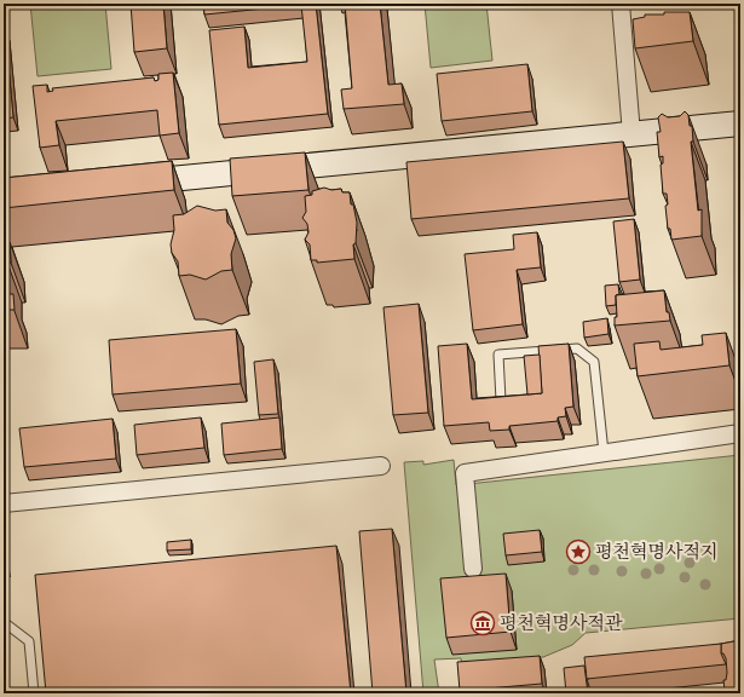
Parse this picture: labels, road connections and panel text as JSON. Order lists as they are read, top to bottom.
{
  "places": {
    "place": ["평천혁명사적지"],
    "museum": ["평천혁명사적관"]
  }
}
